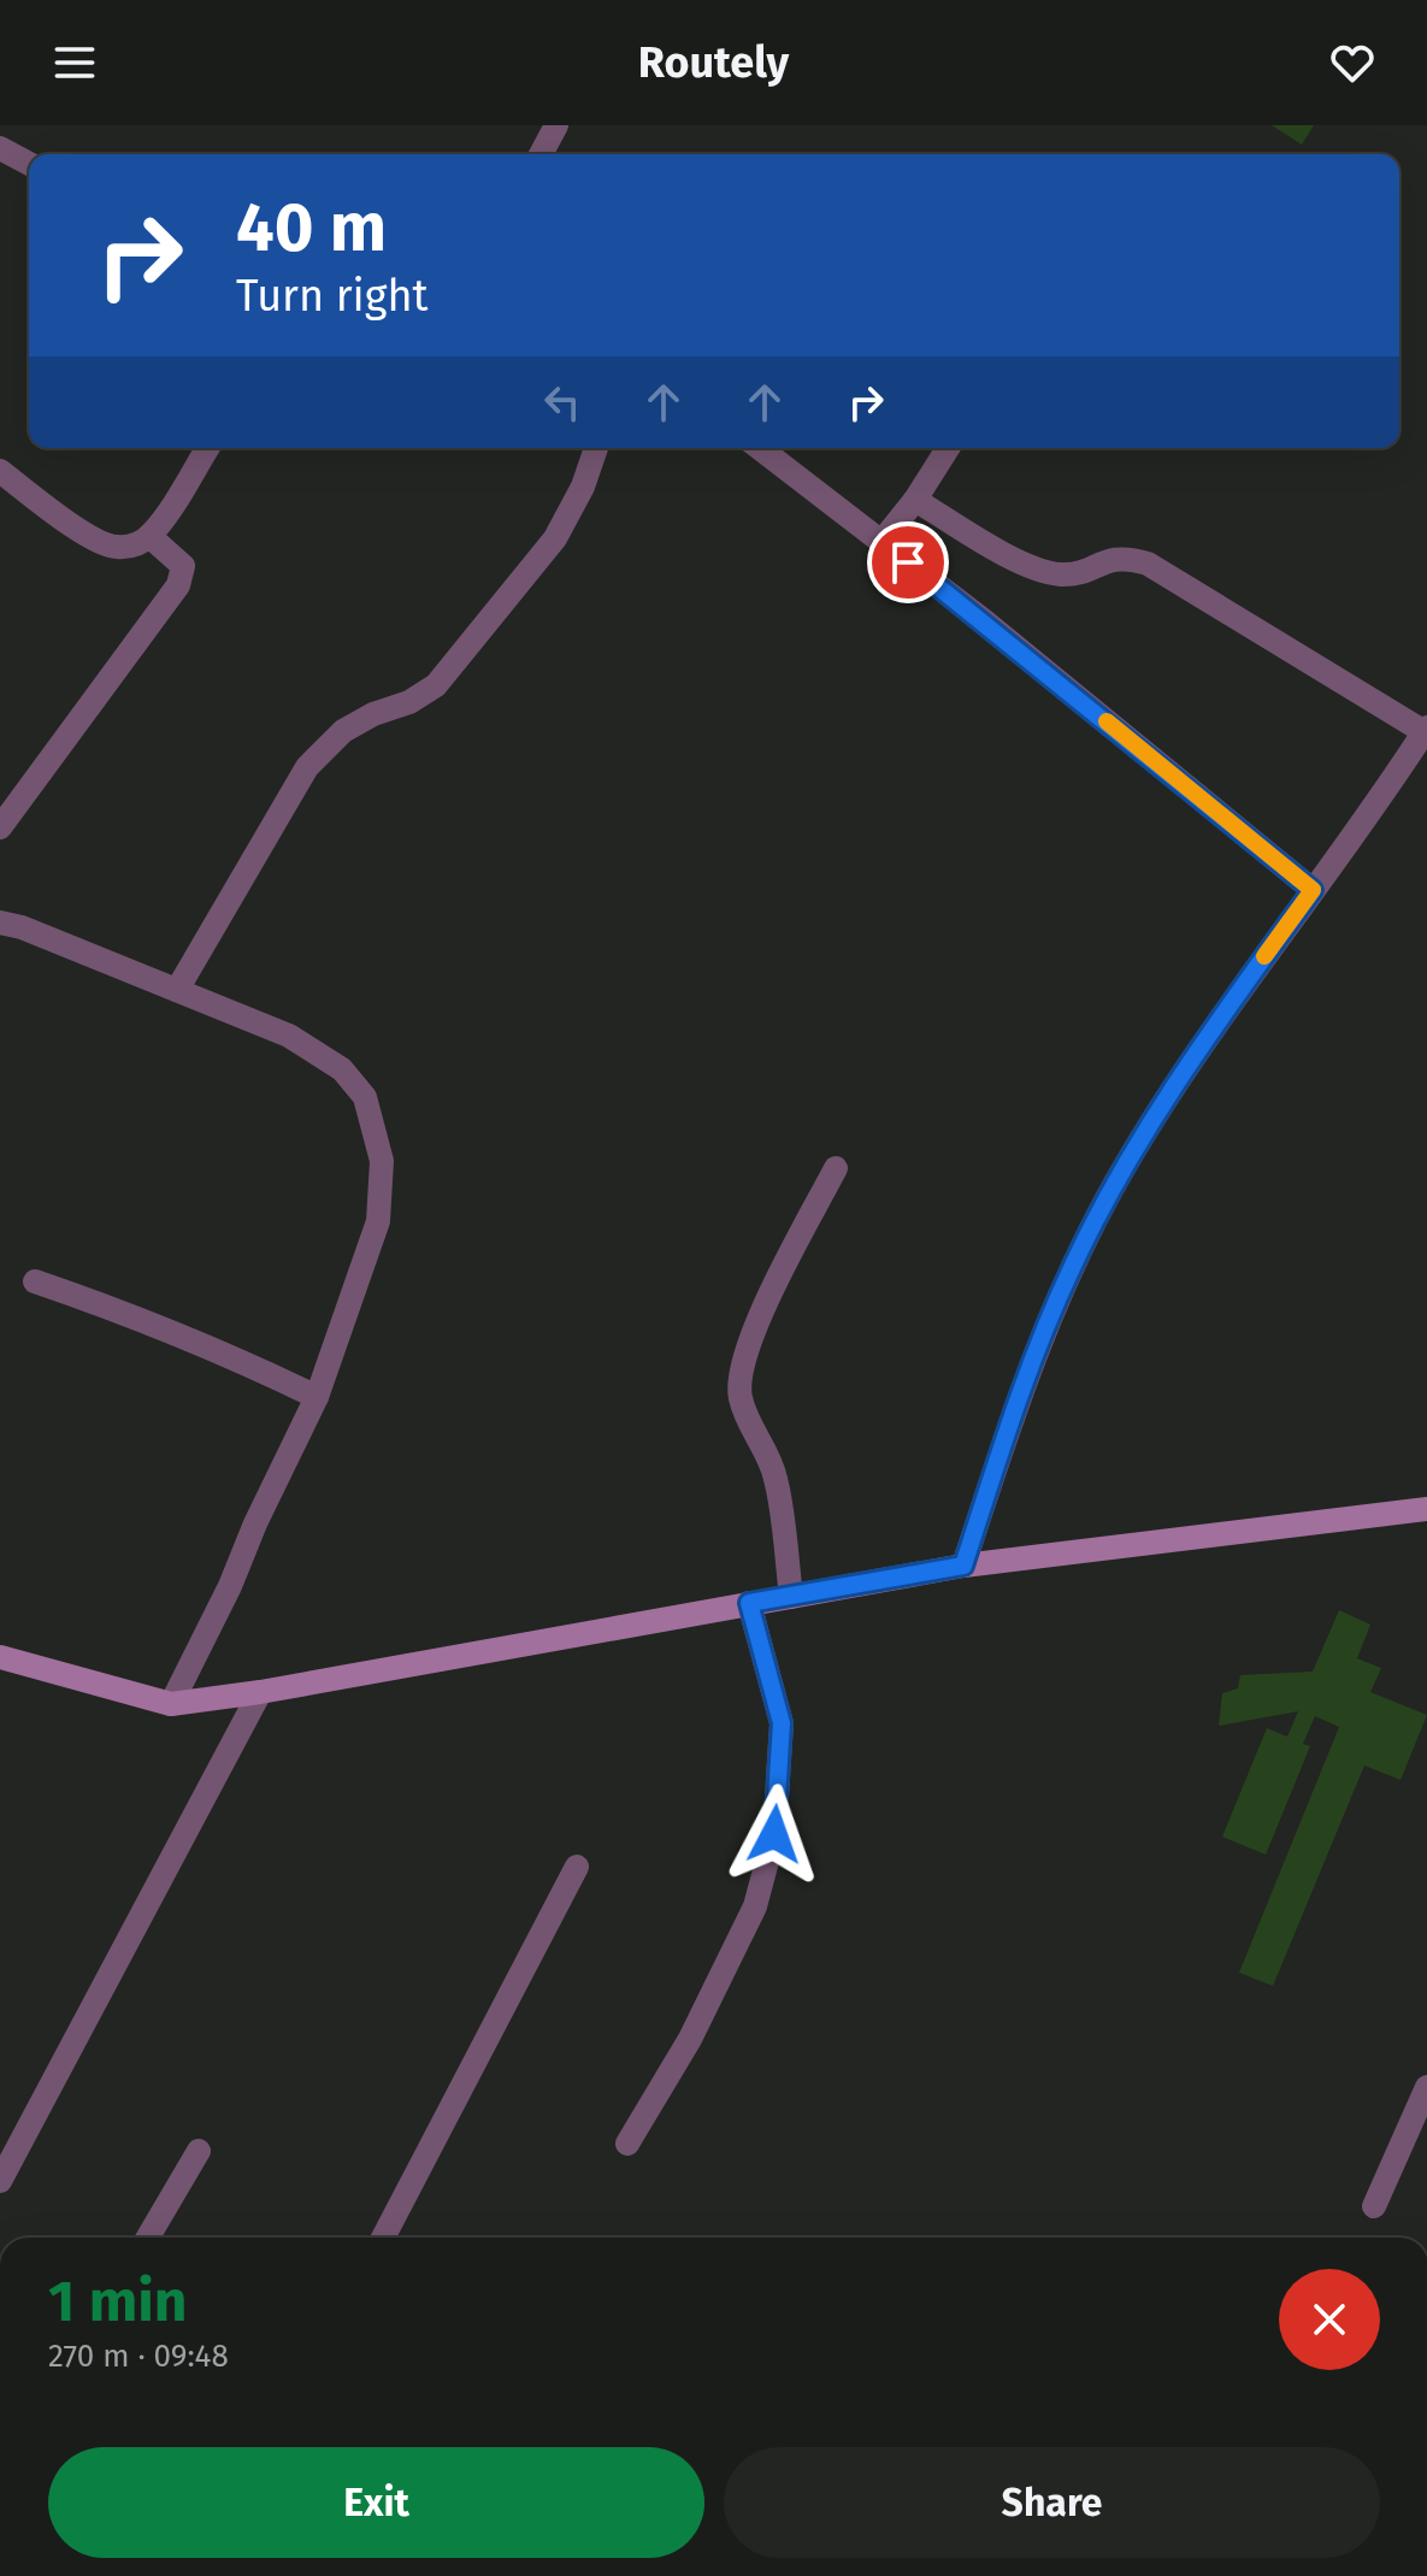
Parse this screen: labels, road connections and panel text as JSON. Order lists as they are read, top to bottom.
{
  "page": {
    "header": "Routely",
    "turn": ["40 m", "Turn right"],
    "heading": ["1 min", "270 m · 09:48"],
    "buttons": ["Exit", "Share"]
  }
}
